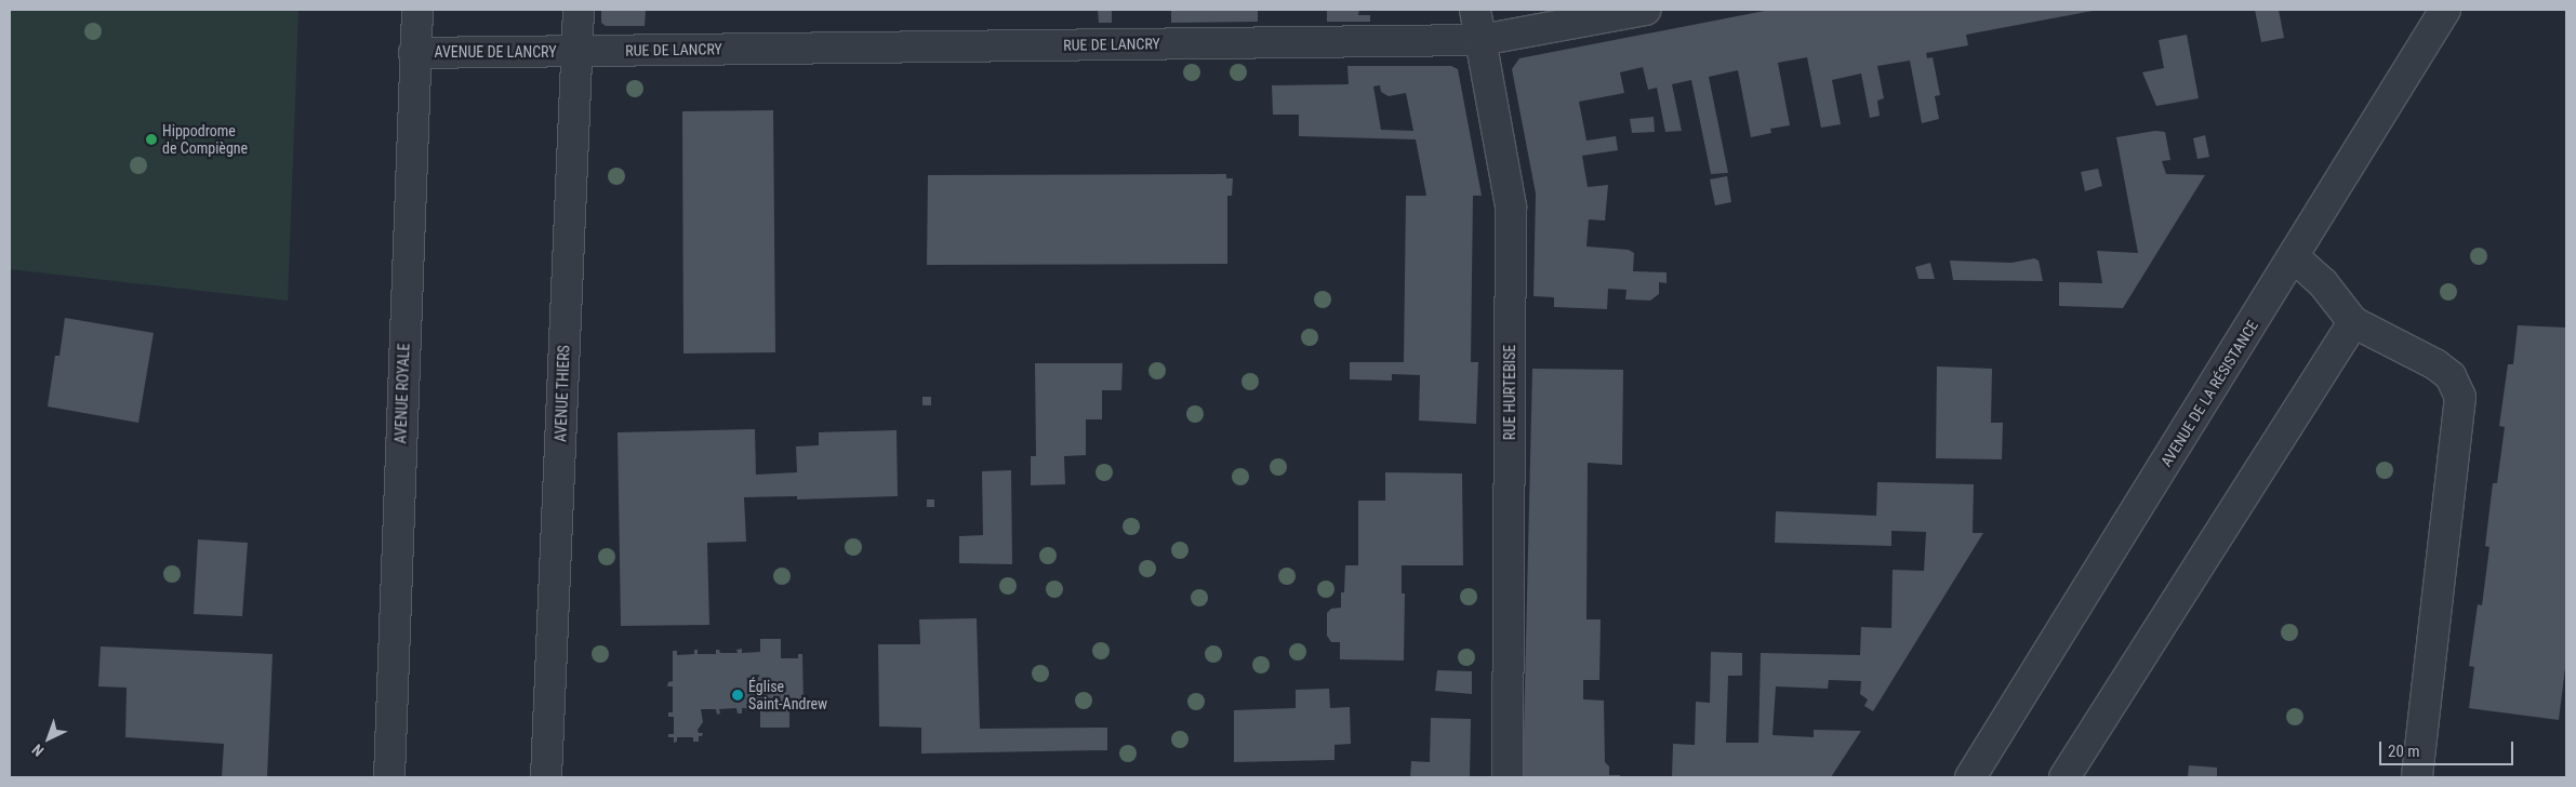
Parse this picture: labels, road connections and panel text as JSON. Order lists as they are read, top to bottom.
{
  "streets": {
    "street": [
      "RUE DE LANCRY",
      "AVENUE DE LANCRY",
      "RUE HURTEBISE",
      "AVENUE ROYALE",
      "AVENUE THIERS",
      "AVENUE DE LA RÉSISTANCE"
    ]
  },
  "crossings": [
    ["RUE DE LANCRY", "AVENUE DE LANCRY"],
    ["RUE DE LANCRY", "RUE HURTEBISE"],
    ["RUE DE LANCRY", "AVENUE THIERS"],
    ["AVENUE DE LANCRY", "AVENUE ROYALE"],
    ["AVENUE DE LANCRY", "AVENUE THIERS"]
  ],
  "places": ["Hippodrome de Compiègne", "Église Saint-Andrew"],
  "scale_bar": "20 m",
  "north": "bottom left"
}
